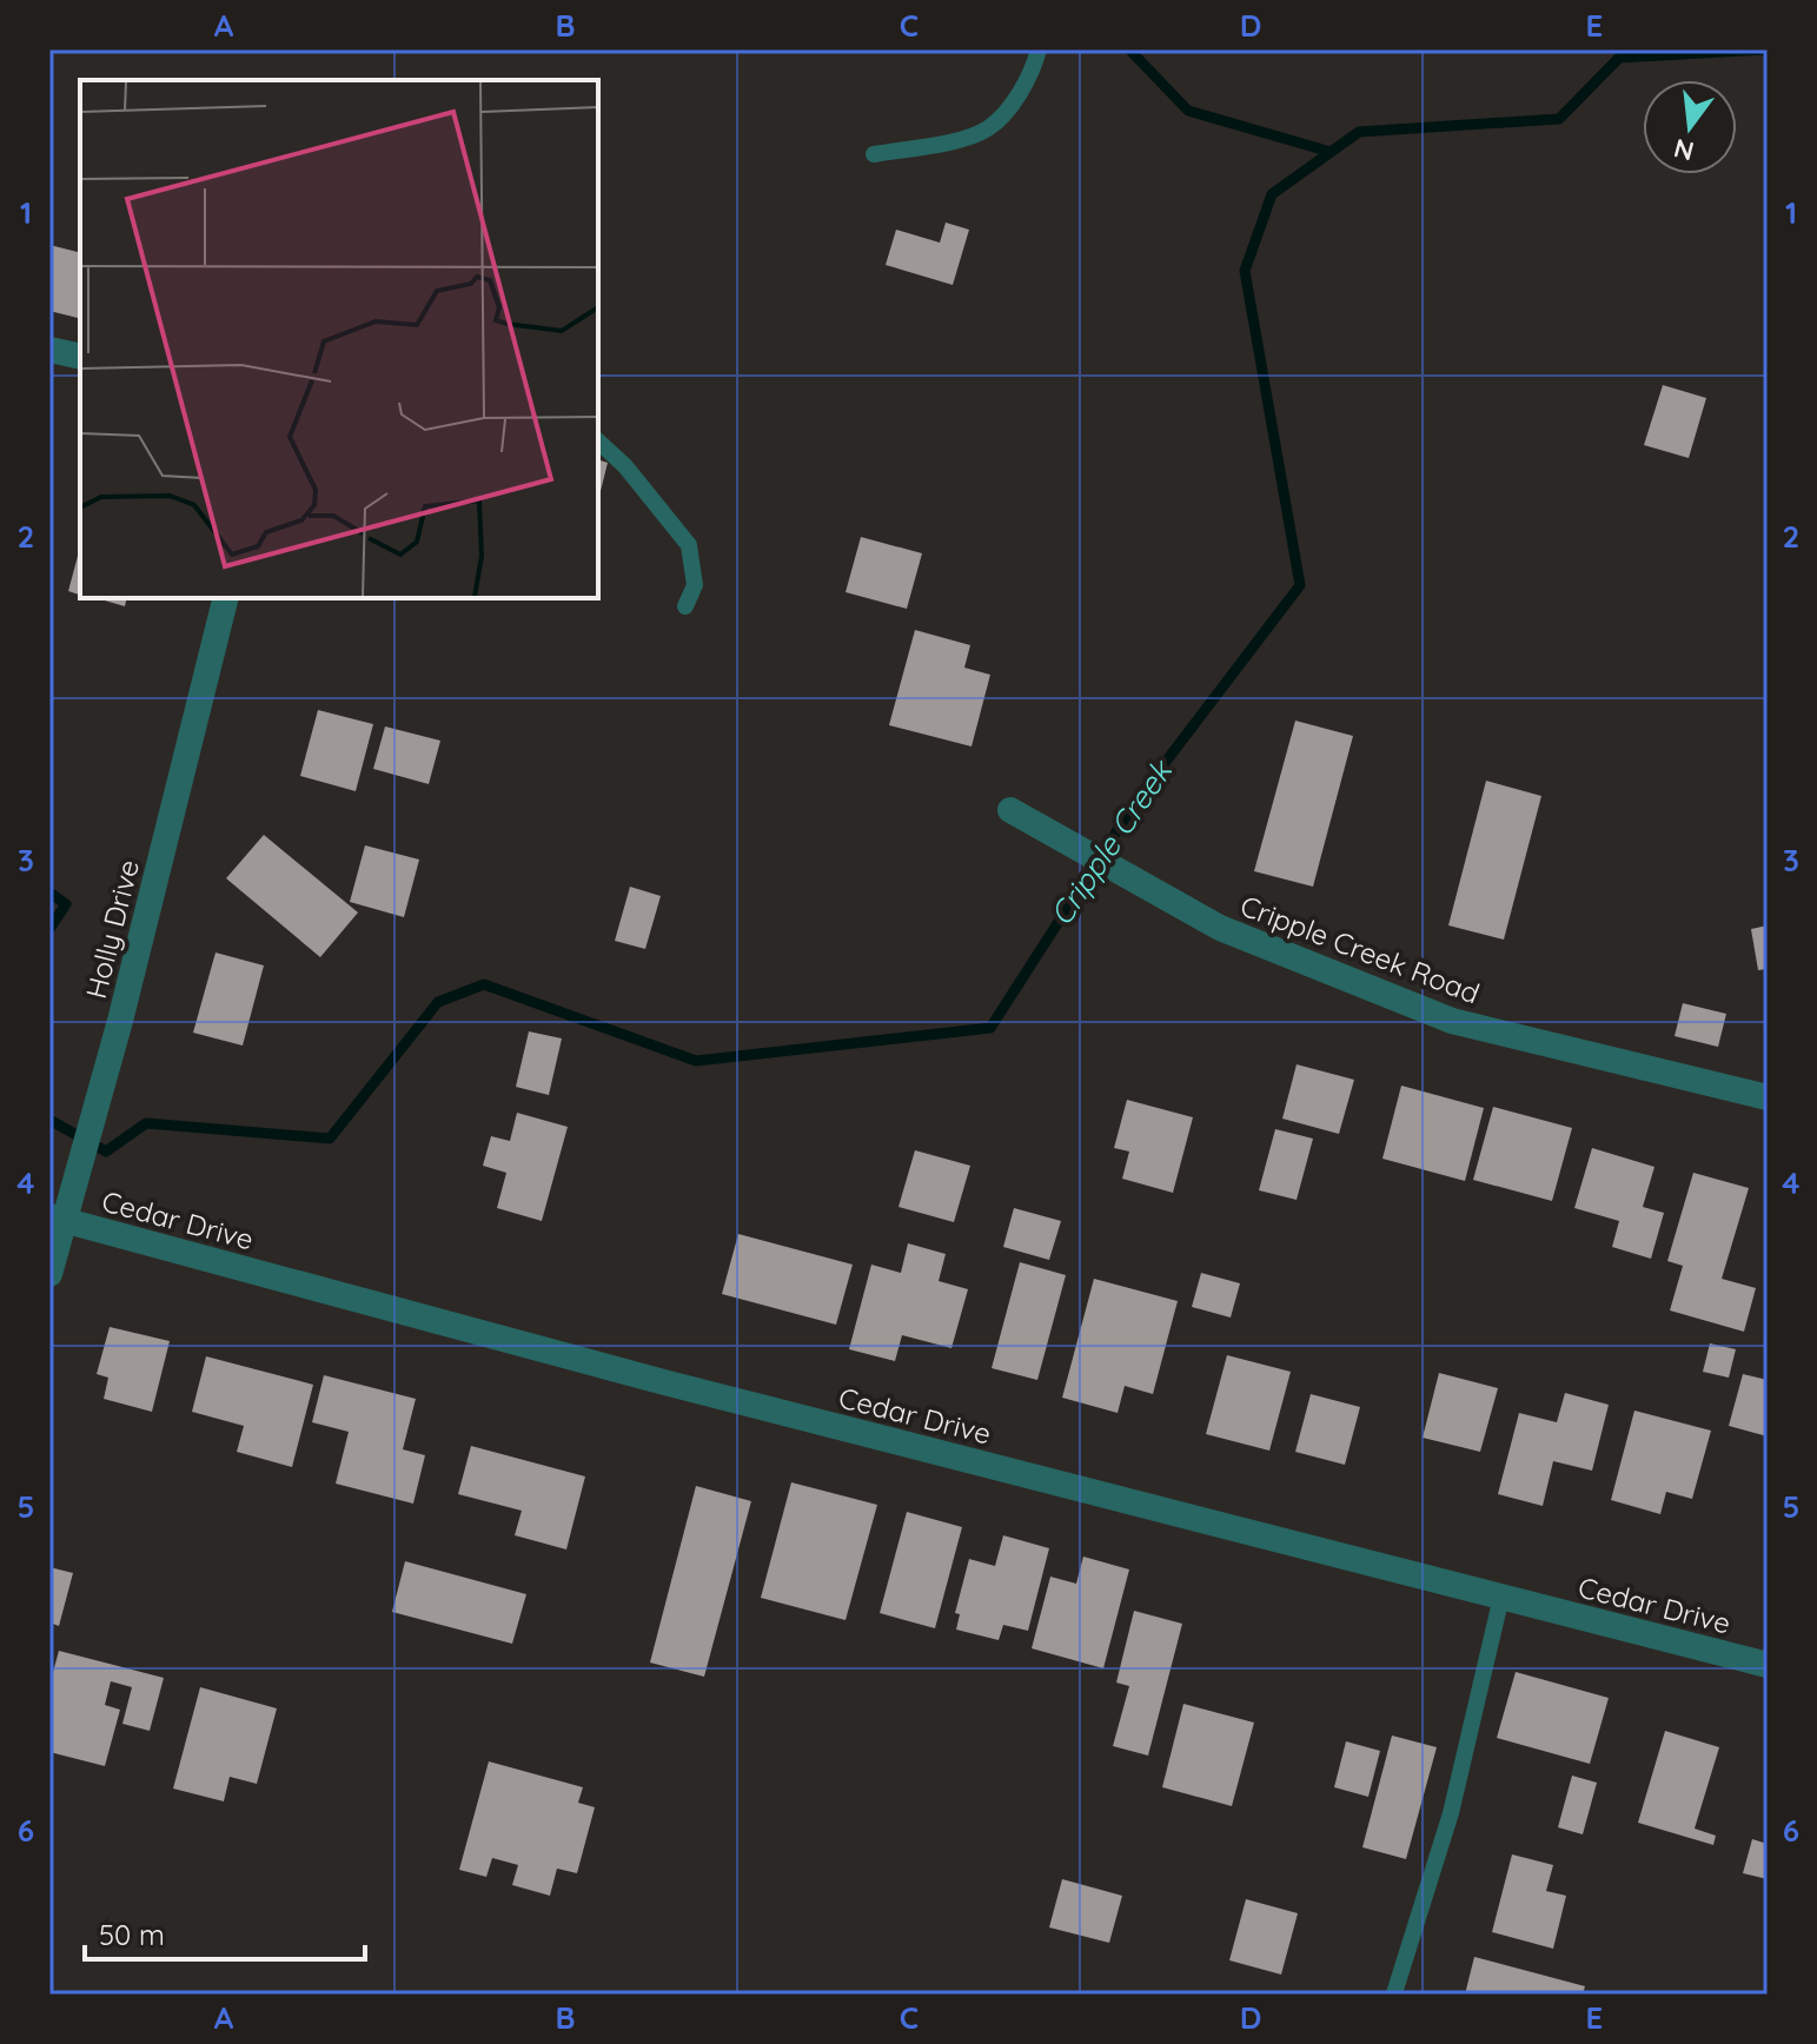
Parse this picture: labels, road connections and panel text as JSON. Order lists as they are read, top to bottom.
{
  "streets": {
    "street": ["Holly Drive", "Cripple Creek Road", "Cedar Drive"]
  },
  "crossings": [
    ["Holly Drive", "Cedar Drive"]
  ],
  "water": ["Cripple Creek"],
  "scale_bar": "50 m",
  "north": "bottom",
  "grid": {
    "columns": [
      "A",
      "B",
      "C",
      "D",
      "E"
    ],
    "rows": [
      "1",
      "2",
      "3",
      "4",
      "5",
      "6"
    ]
  }
}
